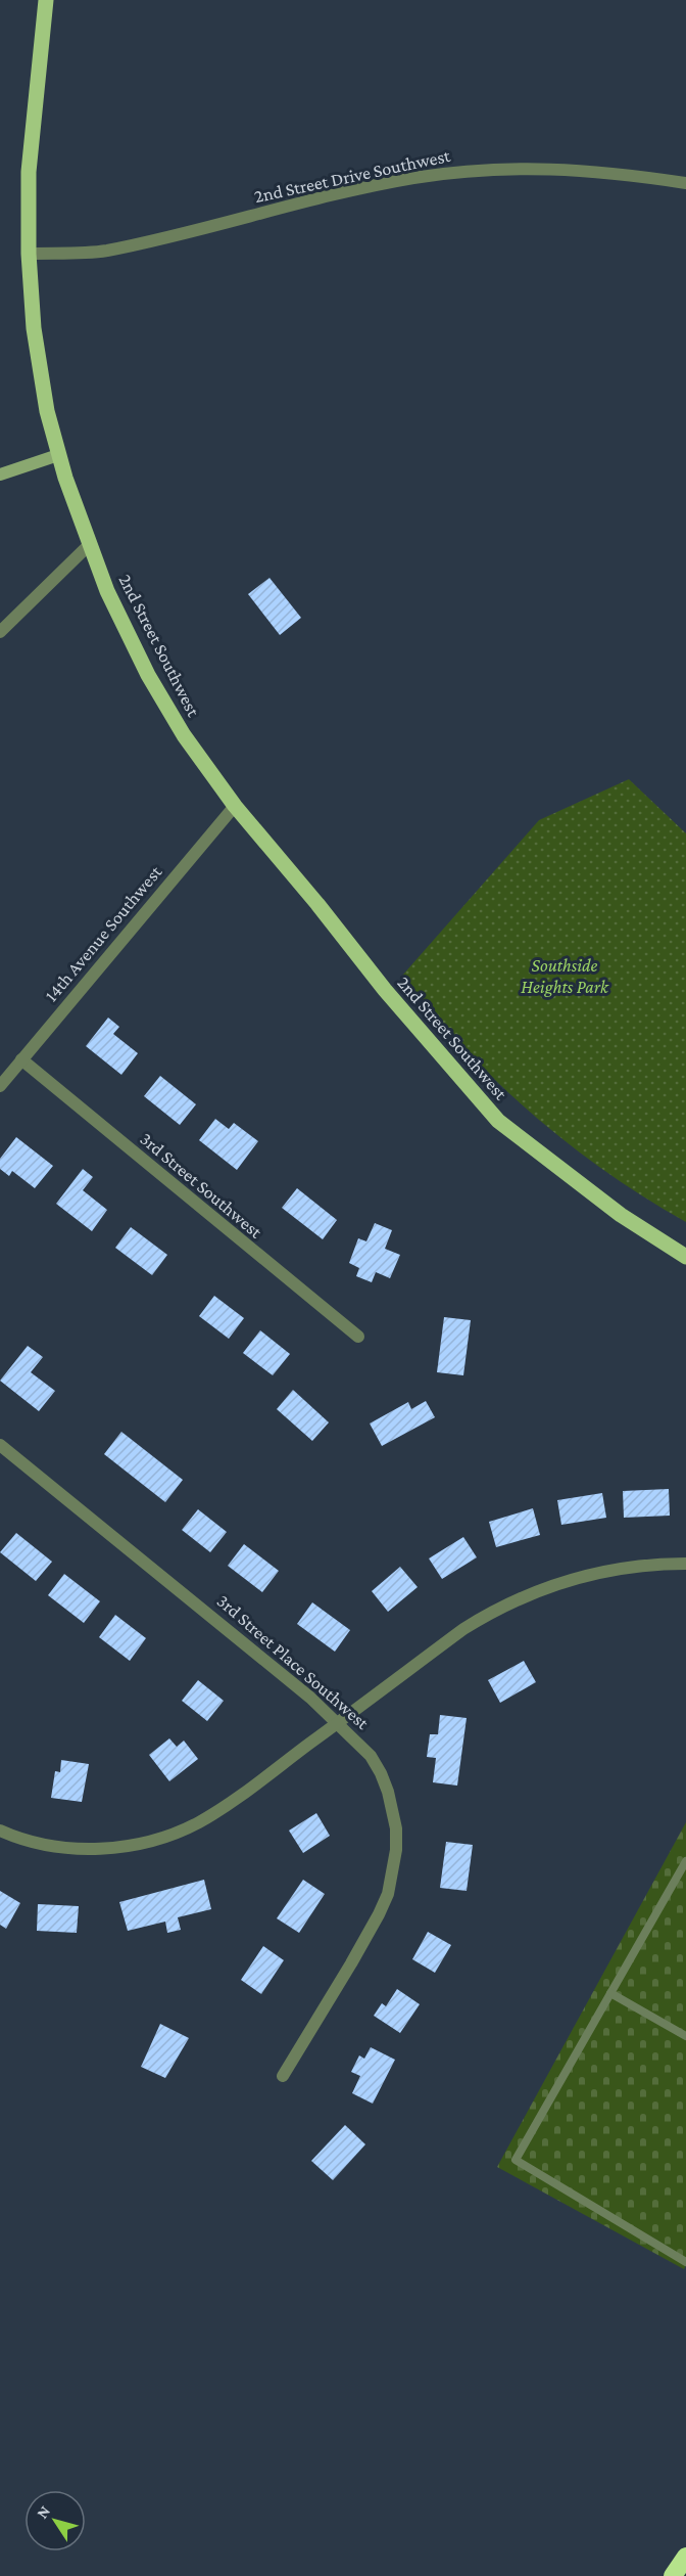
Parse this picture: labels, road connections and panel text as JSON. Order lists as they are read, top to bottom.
{
  "streets": {
    "main road": ["2nd Street Southwest"],
    "street": [
      "2nd Street Drive Southwest",
      "14th Avenue Southwest",
      "3rd Street Southwest",
      "3rd Street Place Southwest"
    ]
  },
  "crossings": [
    ["2nd Street Drive Southwest", "2nd Street Southwest"],
    ["2nd Street Southwest", "14th Avenue Southwest"],
    ["14th Avenue Southwest", "3rd Street Southwest"]
  ],
  "parks": ["Southside Heights Park"],
  "north": "top left"
}
